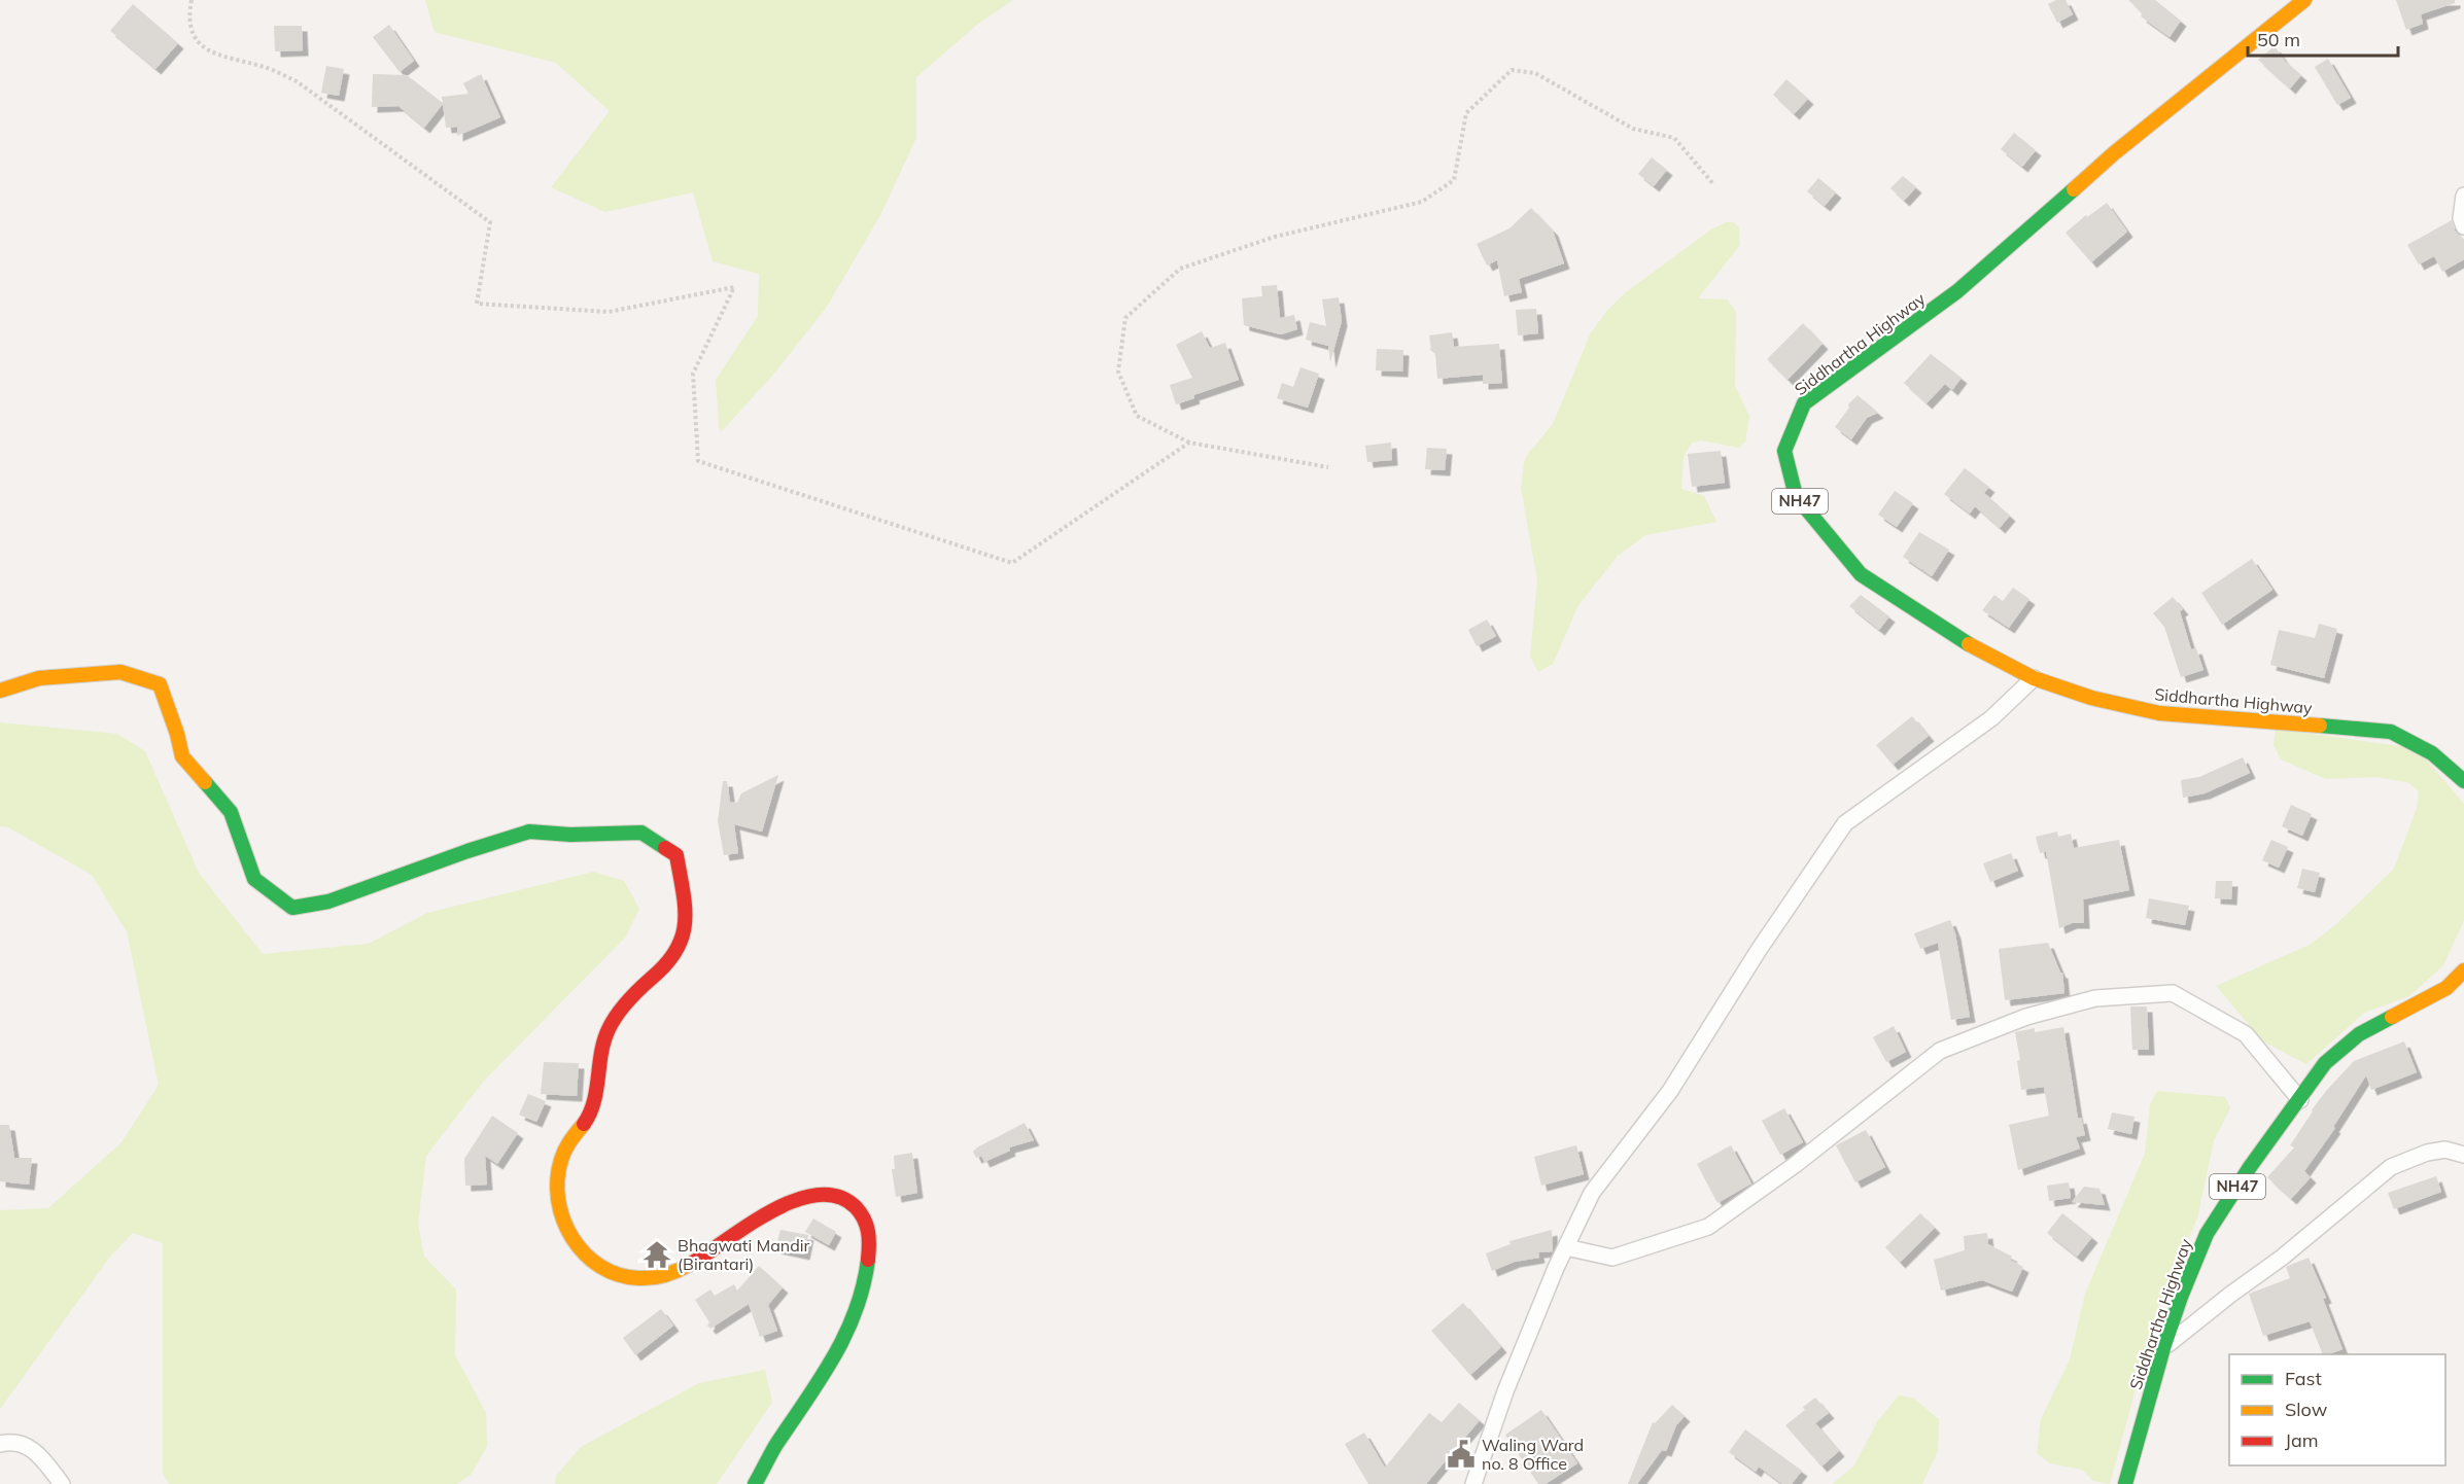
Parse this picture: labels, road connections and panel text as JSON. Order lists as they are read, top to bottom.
{
  "streets": {
    "main road": ["Siddhartha Highway", "NH47"]
  },
  "places": {
    "temple": ["Bhagwati Mandir (Birantari)"],
    "public building": ["Waling Ward no. 8 Office"]
  },
  "legend": ["Fast", "Slow", "Jam"],
  "scale_bar": "50 m"
}
